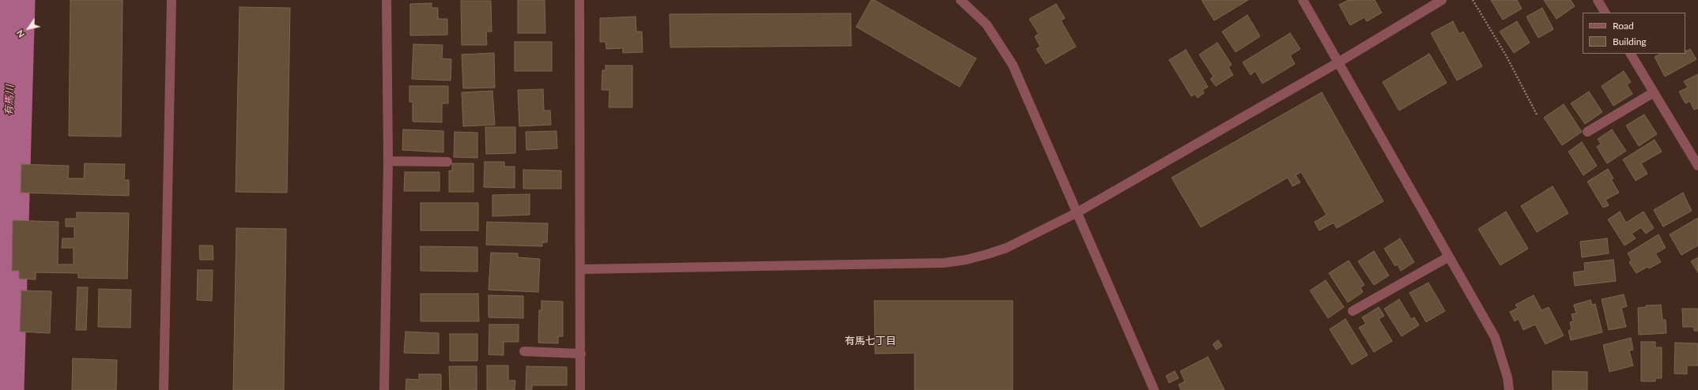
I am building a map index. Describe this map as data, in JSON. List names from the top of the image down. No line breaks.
{"districts":["有馬七丁目"],"water":["有馬川"],"legend":["Road","Building"],"north":"bottom left"}
